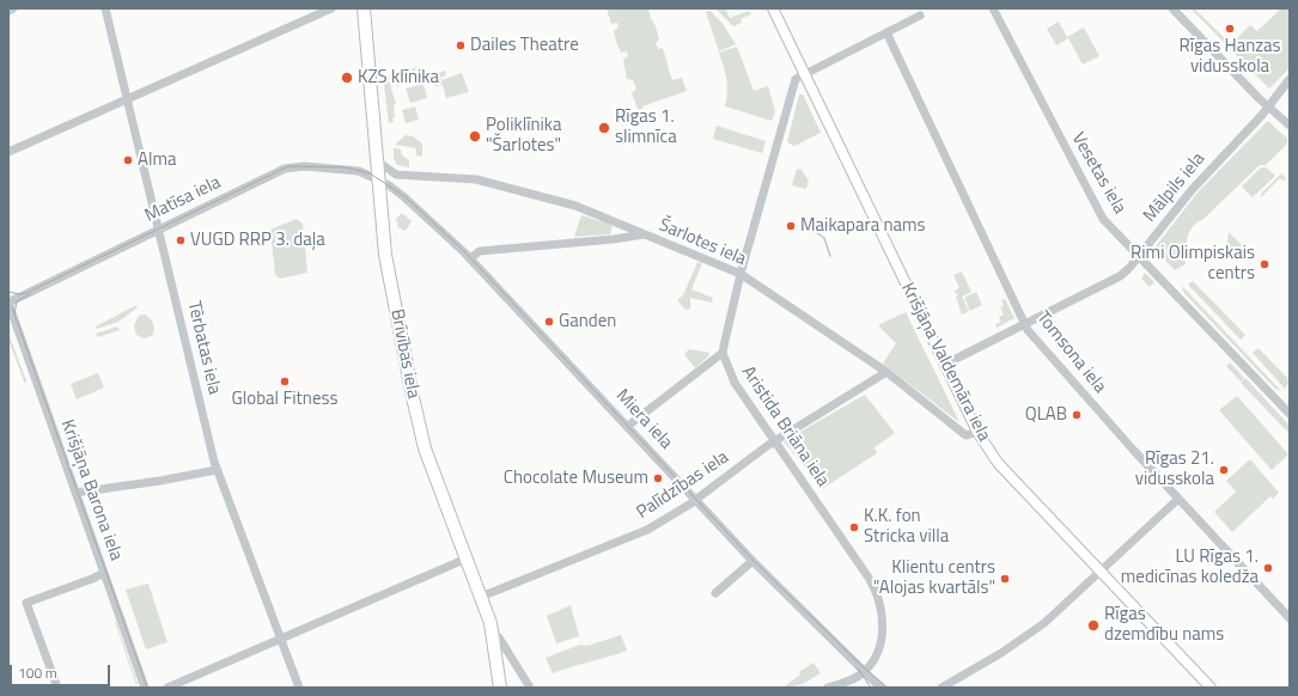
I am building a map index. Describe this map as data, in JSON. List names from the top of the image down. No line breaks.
{"streets":{"highway":["Brīvības iela"],"main road":["Krišjāņa Valdemāra iela"],"street":["Vesetas iela","Mālpils iela","Matīsa iela","Šarlotes iela","Tērbatas iela","Tomsona iela","Miera iela","Aristida Briāna iela","Palīdzības iela","Krišjāņa Barona iela"]},"crossings":[["Vesetas iela","Mālpils iela"],["Mālpils iela","Tomsona iela"],["Mālpils iela","Krišjāņa Valdemāra iela"],["Matīsa iela","Tērbatas iela"],["Matīsa iela","Brīvības iela"],["Matīsa iela","Miera iela"],["Matīsa iela","Krišjāņa Barona iela"],["Šarlotes iela","Brīvības iela"],["Šarlotes iela","Krišjāņa Valdemāra iela"],["Šarlotes iela","Aristida Briāna iela"],["Šarlotes iela","Palīdzības iela"],["Brīvības iela","Miera iela"],["Brīvības iela","Palīdzības iela"],["Krišjāņa Valdemāra iela","Aristida Briāna iela"],["Miera iela","Aristida Briāna iela"],["Miera iela","Palīdzības iela"],["Aristida Briāna iela","Palīdzības iela"]],"places":["Rīgas Hanzas vidusskola","Dailes Theatre","KZS klīnika","Rīgas 1. slimnīca","Poliklīnika \"Šarlotes\"","Alma","Maikapara nams","VUGD RRP 3. daļa","Rimi Olimpiskais centrs","Ganden","Global Fitness","QLAB","Rīgas 21. vidusskola","Chocolate Museum","K.K. fon Stricka villa","LU Rīgas 1. medicīnas koledža","Klientu centrs \"Alojas kvartāls\"","Rīgas dzemdību nams"],"scale_bar":"100 m"}
